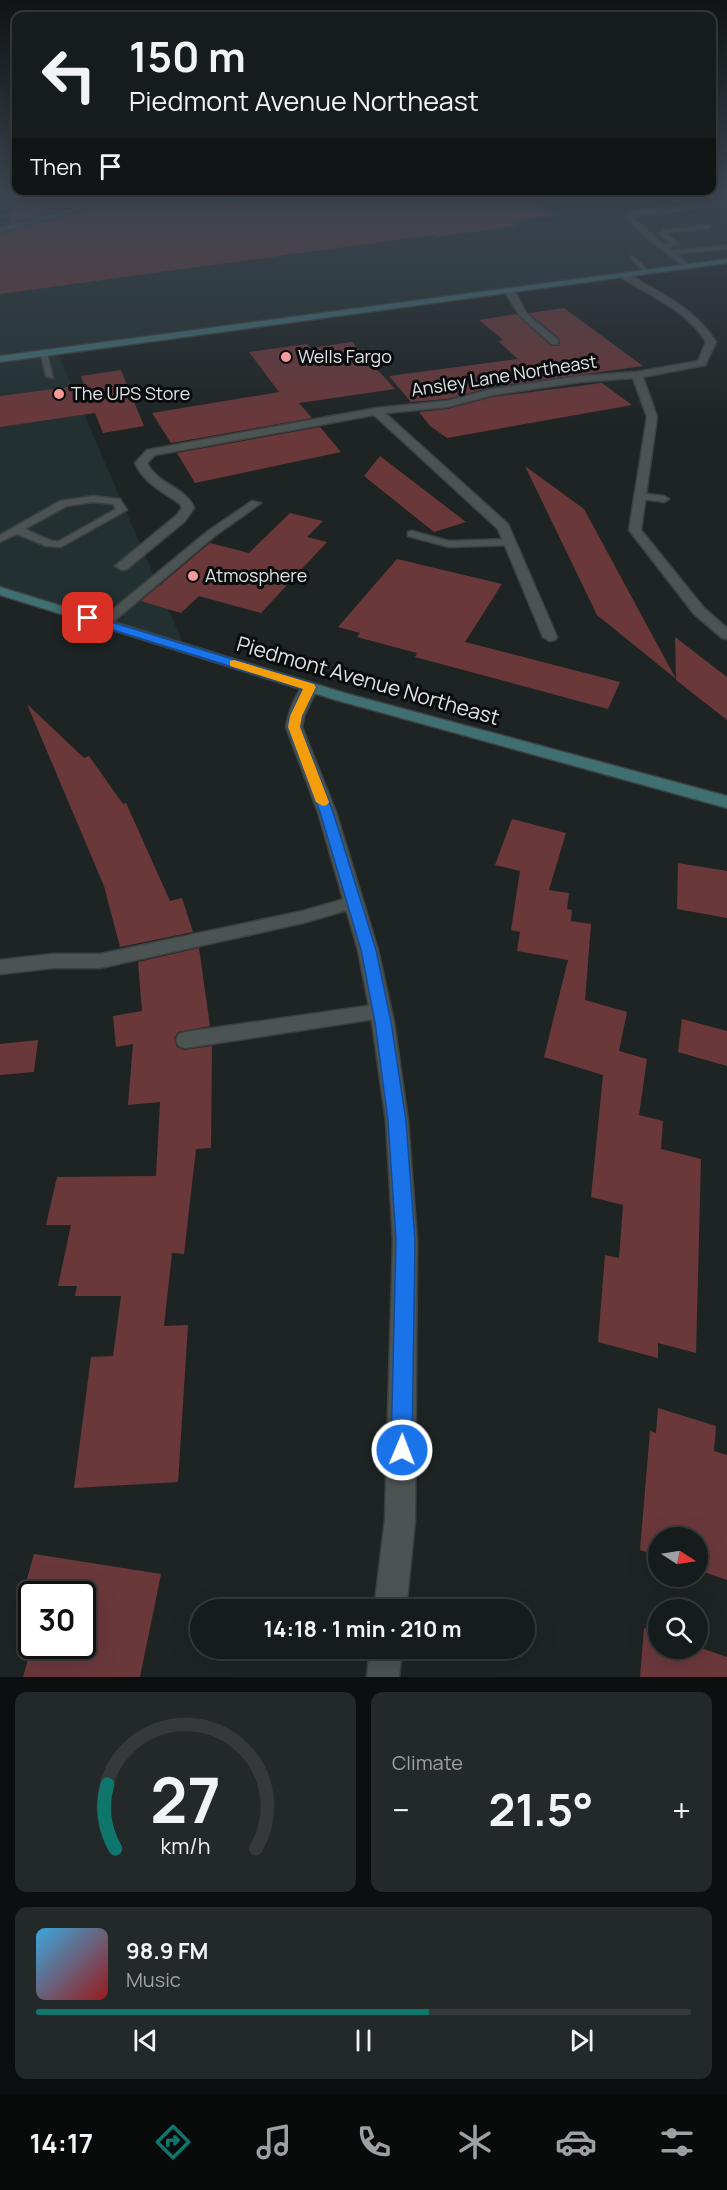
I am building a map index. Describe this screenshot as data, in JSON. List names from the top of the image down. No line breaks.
{"streets":{"main road":["Piedmont Avenue Northeast"],"street":["Ansley Lane Northeast"]},"places":["Wells Fargo","The UPS Store","Atmosphere"],"north":"right","page":{"turn":["150 m","Piedmont Avenue Northeast"],"then":"Then","limit":"30","trip":"14:18 · 1 min · 210 m","tile":"Climate","heat":["−","21.5°","+"],"song":["98.9 FM","Music"],"tabs":"14:17","gauge":["27","km/h"]}}
